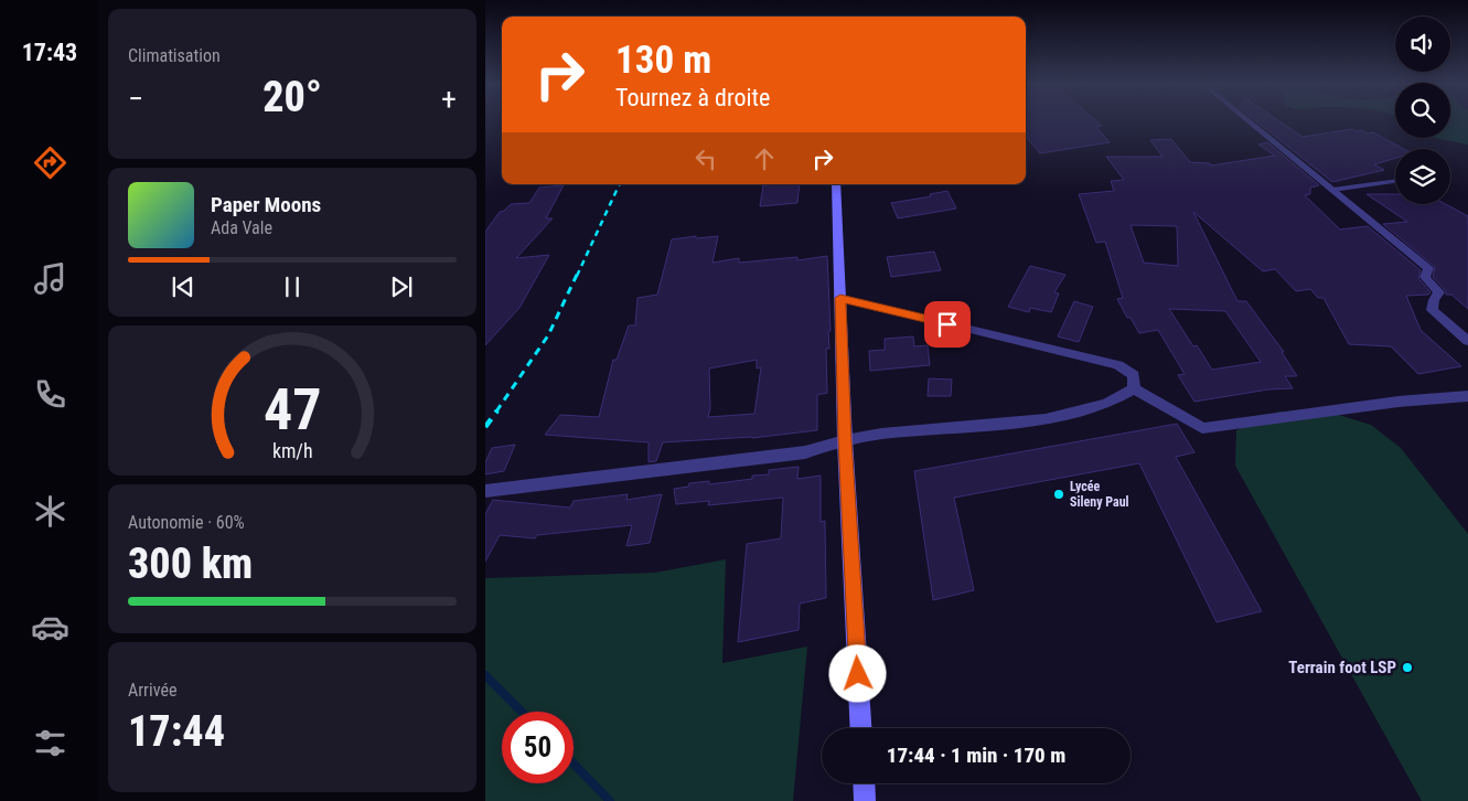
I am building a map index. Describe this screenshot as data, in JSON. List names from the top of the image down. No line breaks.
{"places":["Lycée Sileny Paul","Terrain foot LSP"],"page":{"tabs":"17:43","tile":["Climatisation",["Autonomie · 60%","300 km"],["Arrivée","17:44"]],"turn":["130 m","Tournez à droite"],"heat":["−","20°","+"],"song":["Paper Moons","Ada Vale"],"limit":"50","trip":"17:44 · 1 min · 170 m","gauge":["47","km/h"]}}
